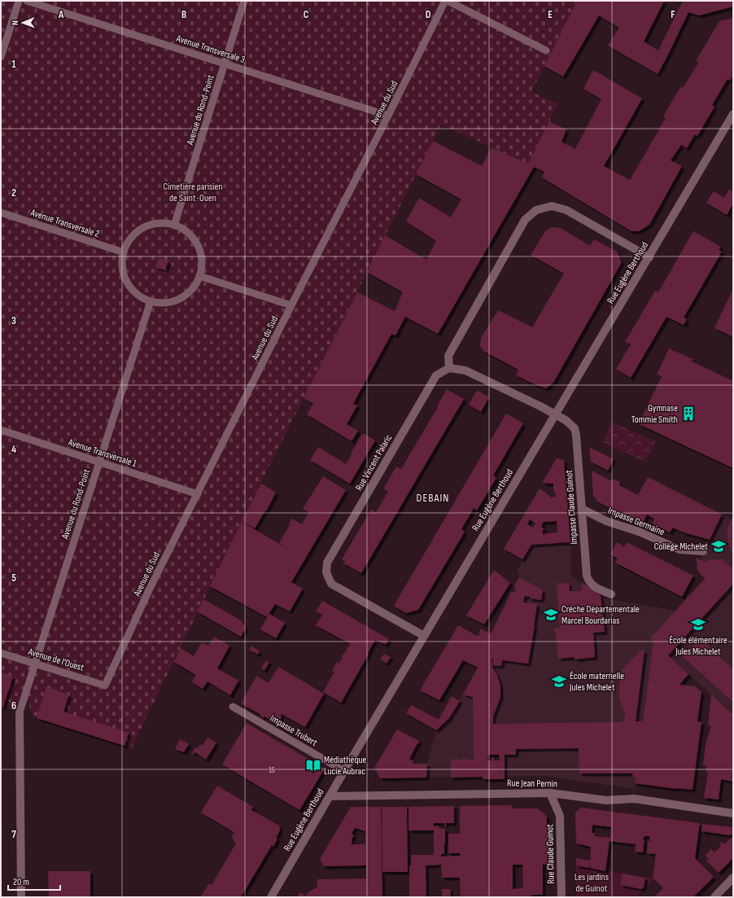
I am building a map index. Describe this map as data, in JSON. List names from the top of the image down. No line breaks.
{"streets":{"street":["Rue Eugène Berthoud","Rue Vincent Palaric","Impasse Claude Guinot","Impasse Germaine","Rue Jean Pernin","Rue Claude Guinot"],"lane":["Avenue Transversale 3","Avenue du Sud","Avenue du Rond-Point","Avenue Transversale 2","Avenue Transversale 1","Avenue de l'Ouest","Impasse Trubert"]},"crossings":[["Avenue Transversale 3","Avenue du Sud"],["Avenue Transversale 3","Avenue du Rond-Point"],["Avenue du Sud","Avenue Transversale 1"],["Avenue du Sud","Avenue de l'Ouest"],["Avenue du Rond-Point","Avenue Transversale 2"],["Avenue du Rond-Point","Avenue Transversale 1"],["Avenue du Rond-Point","Avenue de l'Ouest"],["Rue Eugène Berthoud","Rue Vincent Palaric"],["Rue Eugène Berthoud","Impasse Claude Guinot"],["Rue Eugène Berthoud","Impasse Trubert"],["Rue Eugène Berthoud","Rue Jean Pernin"],["Impasse Claude Guinot","Impasse Germaine"],["Rue Jean Pernin","Rue Claude Guinot"]],"districts":["DEBAIN"],"parks":["Cimetière parisien de Saint-Ouen","Les jardins de Guinot"],"places":{"building":["Gymnase Tommie Smith"],"school or university":["Collège Michelet","Crèche Départementale Marcel Bourdarias","École élémentaire Jules Michelet","École maternelle Jules Michelet"],"library":["Médiathèque Lucie Aubrac"]},"house_numbers":["15"],"scale_bar":"20 m","north":"left","grid":{"columns":["A","B","C","D","E","F"],"rows":["1","2","3","4","5","6","7"]}}
